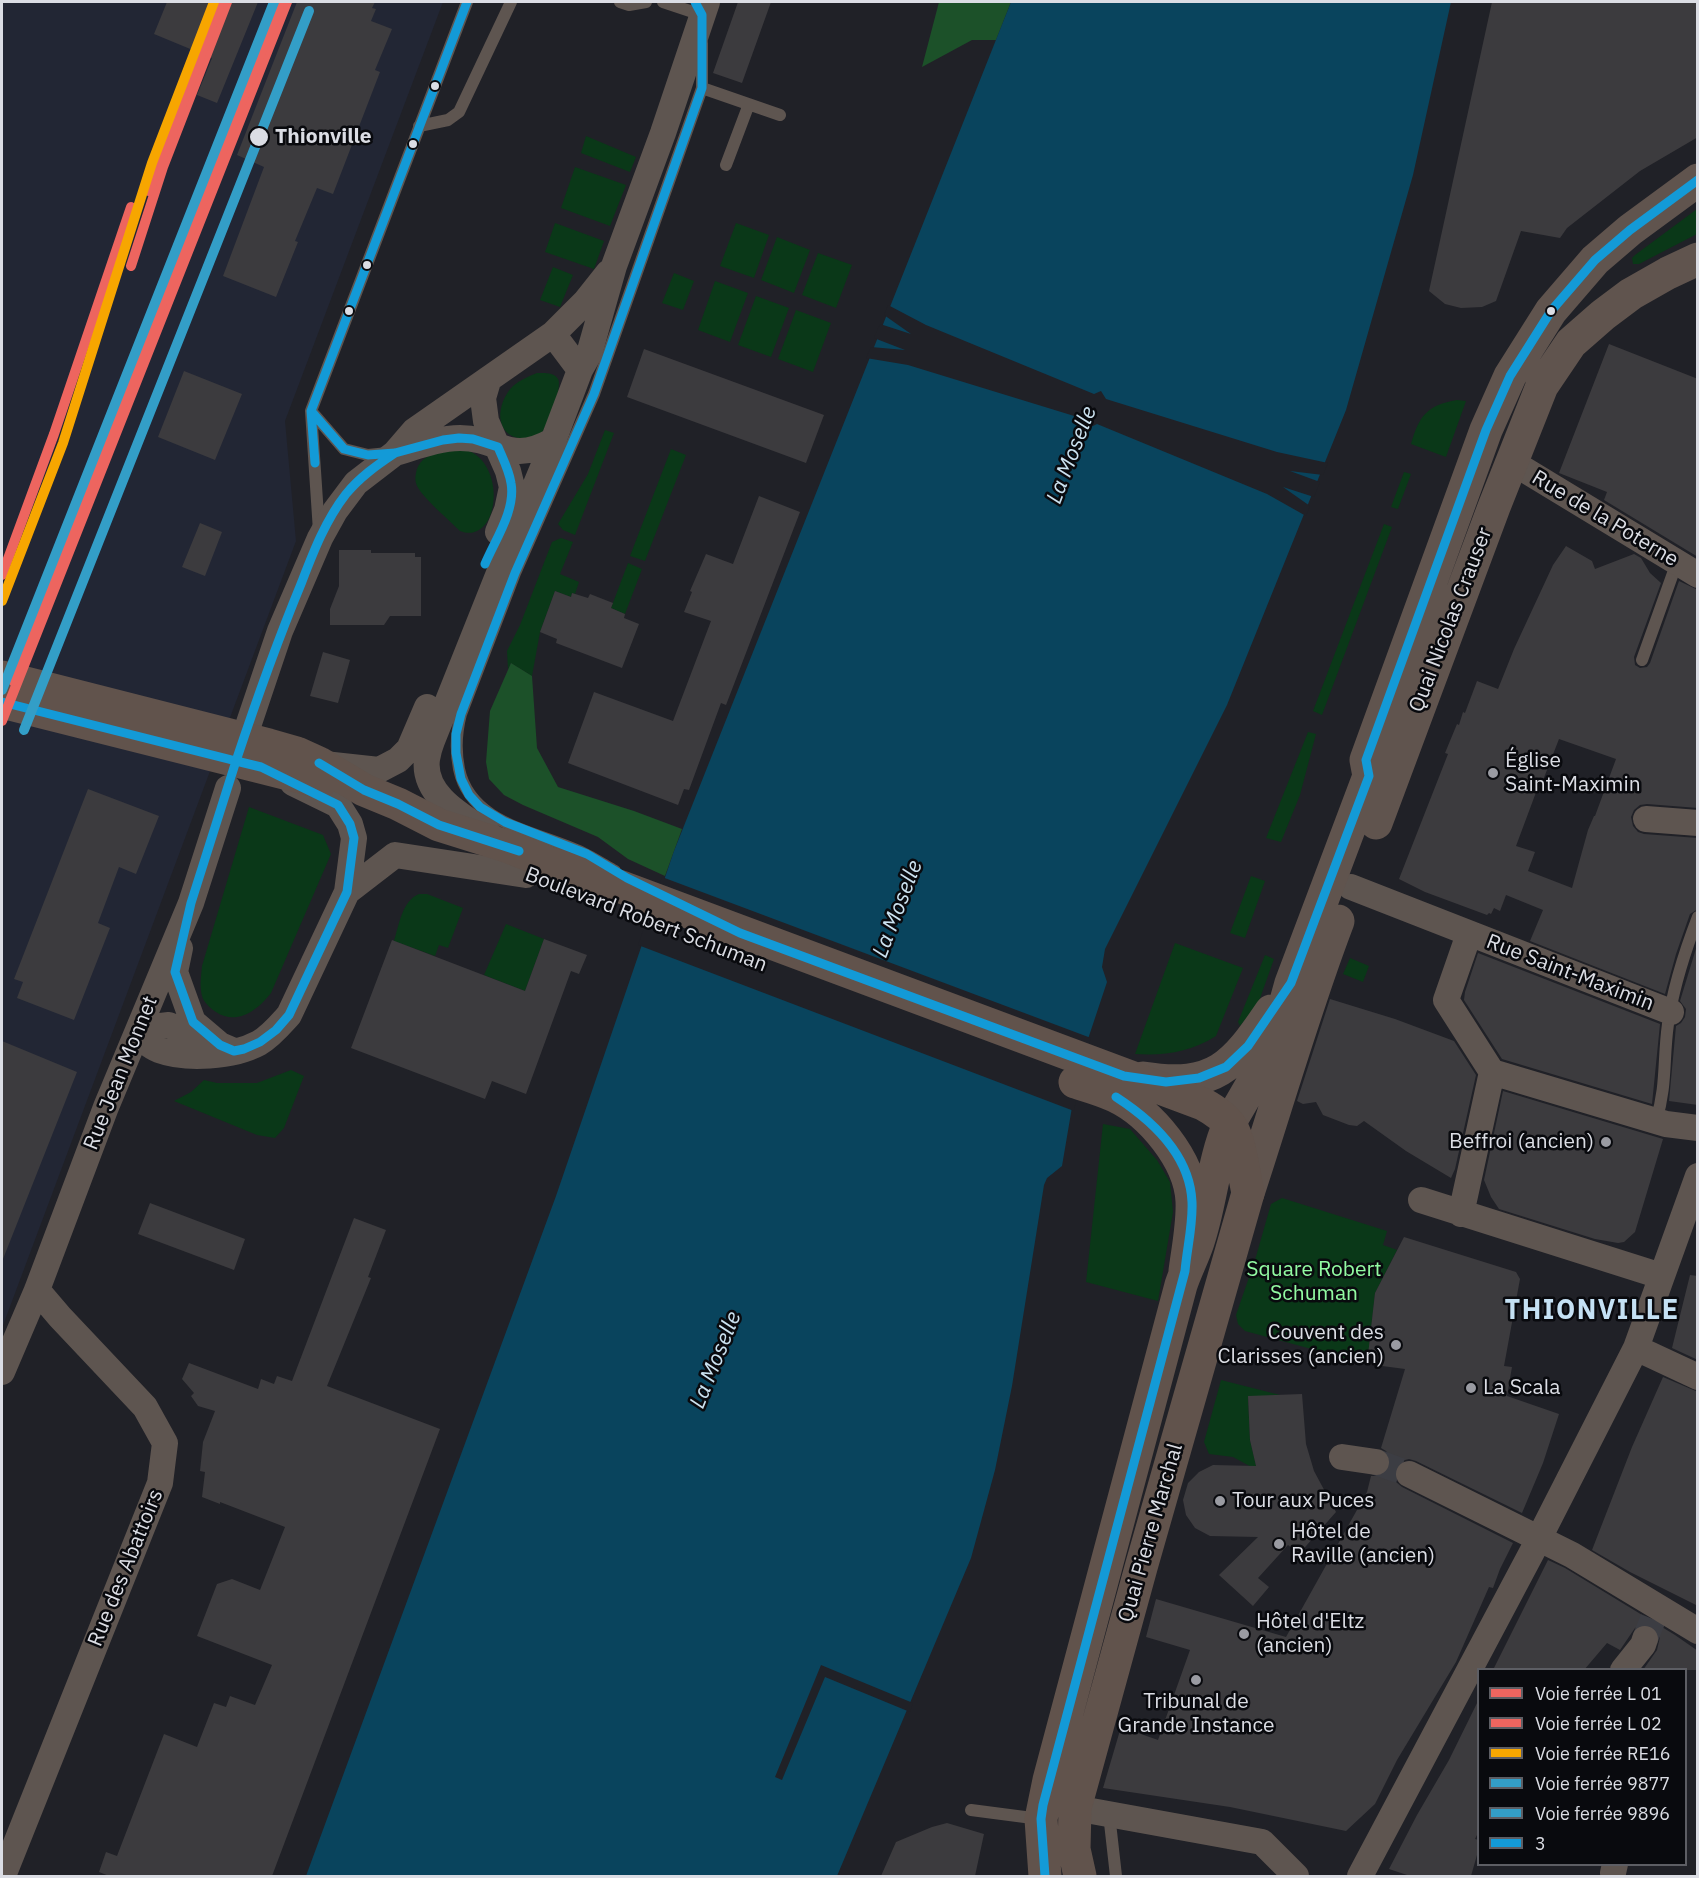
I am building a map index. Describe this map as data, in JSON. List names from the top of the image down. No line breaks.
{"streets":{"main road":["Quai Nicolas Crauser","Boulevard Robert Schuman","Quai Pierre Marchal"],"street":["Rue de la Poterne","Rue Saint-Maximin","Rue Jean Monnet","Rue des Abattoirs"]},"crossings":[["Rue de la Poterne","Quai Nicolas Crauser"],["Quai Nicolas Crauser","Rue Saint-Maximin"],["Quai Nicolas Crauser","Quai Pierre Marchal"],["Boulevard Robert Schuman","Quai Pierre Marchal"],["Rue Jean Monnet","Rue des Abattoirs"]],"districts":["THIONVILLE"],"water":["La Moselle"],"parks":["Square Robert Schuman"],"places":["Thionville","Église Saint-Maximin","Beffroi (ancien)","Couvent des Clarisses (ancien)","La Scala","Tour aux Puces","Hôtel de Raville (ancien)","Hôtel d'Eltz (ancien)","Tribunal de Grande Instance"],"lines":["rail line RE16","rail line 9877","transit line 3","rail line 9896"],"legend":["Voie ferrée L 01","Voie ferrée L 02","Voie ferrée RE16","Voie ferrée 9877","Voie ferrée 9896","3"]}
